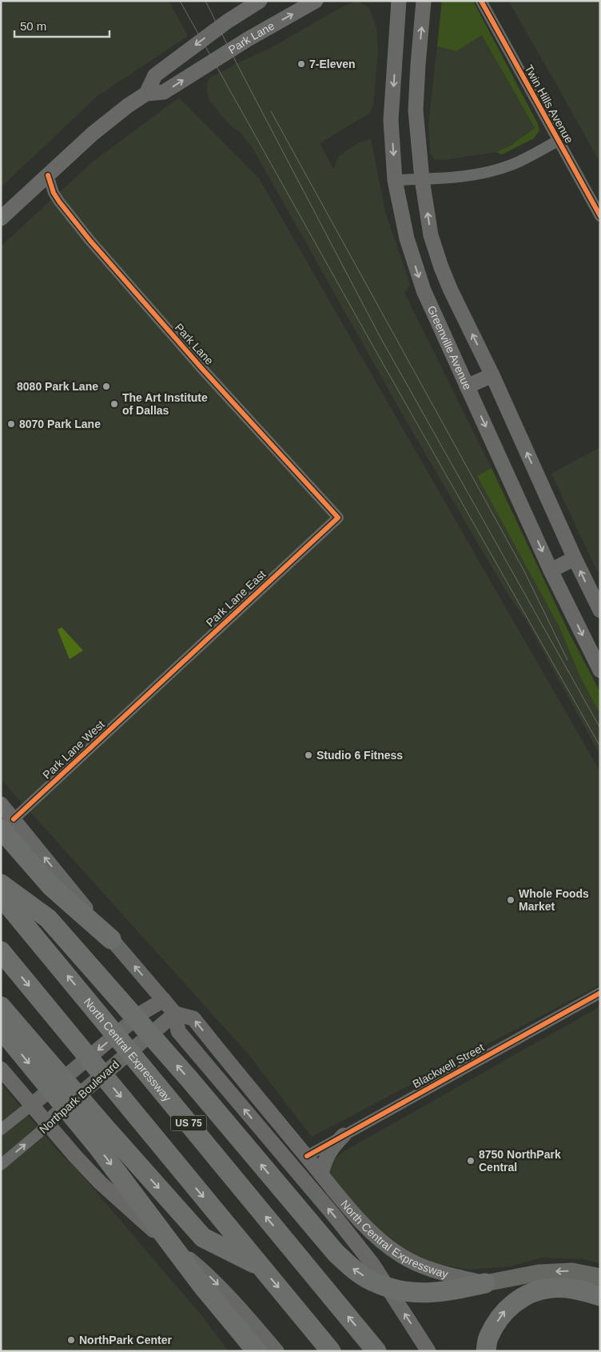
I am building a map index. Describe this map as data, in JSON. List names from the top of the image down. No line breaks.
{"streets":{"highway":["North Central Expressway","US 75"],"main road":["Park Lane","Greenville Avenue","Northpark Boulevard"],"street":["Twin Hills Avenue","Park Lane East","Park Lane West","Blackwell Street"]},"crossings":[["Park Lane","Park Lane East"],["Park Lane East","Park Lane West"],["North Central Expressway","Blackwell Street"],["North Central Expressway","Northpark Boulevard"]],"places":["7-Eleven","8080 Park Lane","The Art Institute of Dallas","8070 Park Lane","Studio 6 Fitness","Whole Foods Market","8750 NorthPark Central","NorthPark Center"],"scale_bar":"50 m"}
